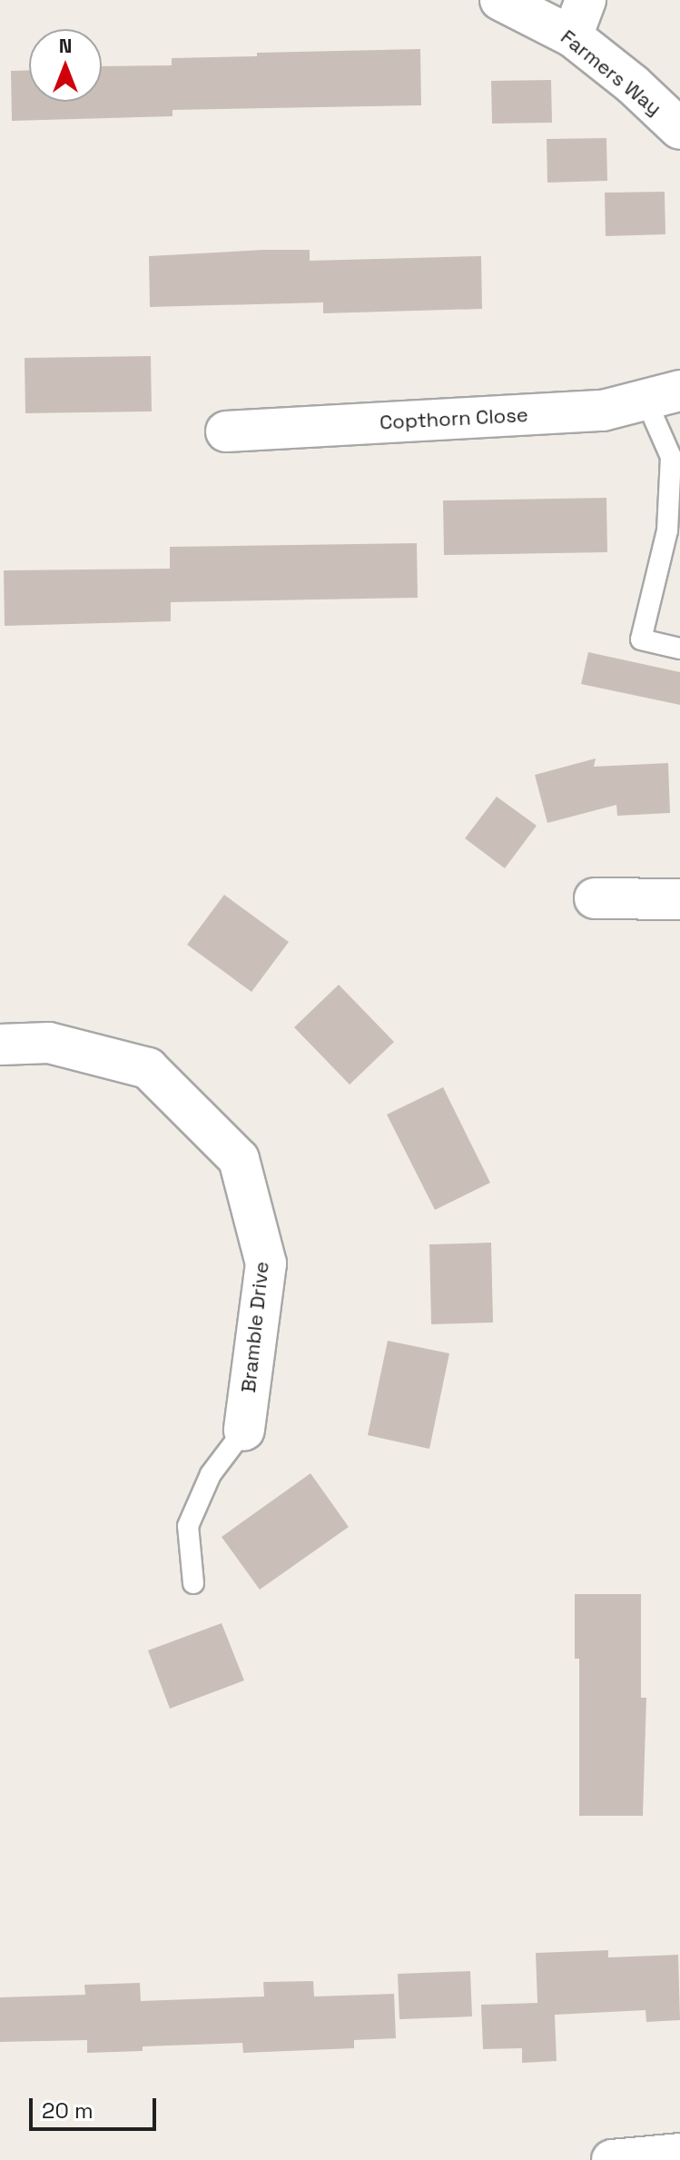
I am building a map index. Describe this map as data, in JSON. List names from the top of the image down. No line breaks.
{"streets":{"street":["Farmers Way","Copthorn Close","Bramble Drive"]},"scale_bar":"20 m","north":"top"}
